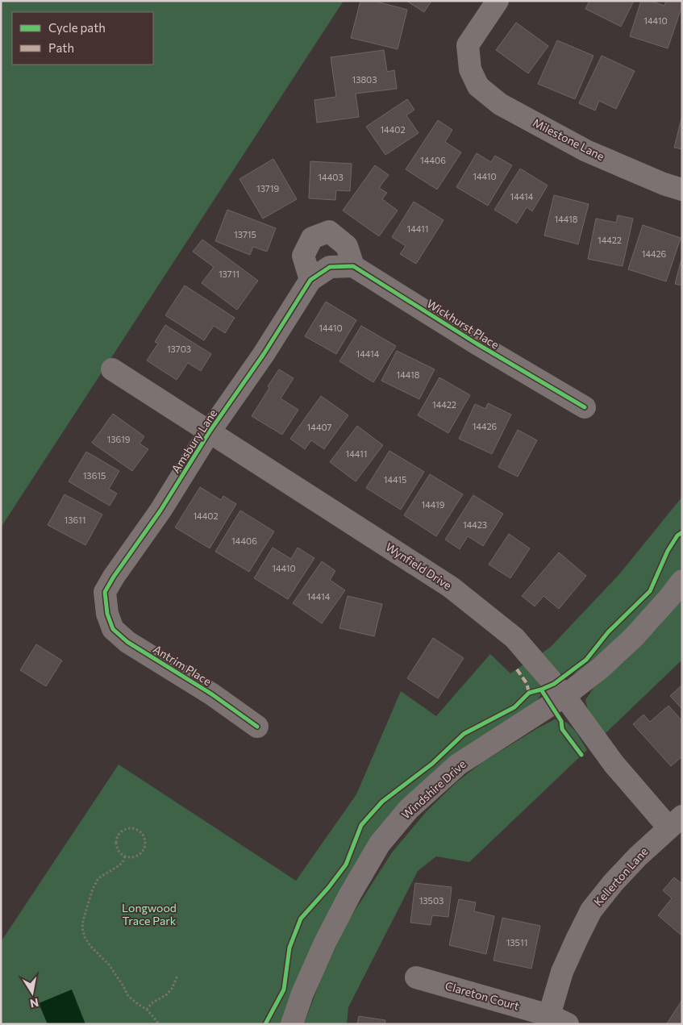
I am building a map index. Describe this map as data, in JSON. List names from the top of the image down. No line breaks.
{"streets":{"street":["Milestone Lane","Wickhurst Place","Amsbury Lane","Wynfield Drive","Antrim Place","Windshire Drive","Kellerton Lane","Clareton Court"]},"crossings":[["Wickhurst Place","Amsbury Lane"],["Amsbury Lane","Wynfield Drive"],["Amsbury Lane","Antrim Place"],["Wynfield Drive","Windshire Drive"],["Wynfield Drive","Kellerton Lane"],["Kellerton Lane","Clareton Court"]],"parks":["Longwood Trace Park"],"house_numbers":["14410","13803","14402","14406","14410","14403","13719","14414","14418","14411","13715","14422","14426","13711","14410","13703","14414","14418","14422","14426","14407","13619","14411","13615","14415","14419","14402","13611","14423","14406","14410","14414","13503","13511"],"legend":["Cycle path","Path"],"north":"bottom"}
